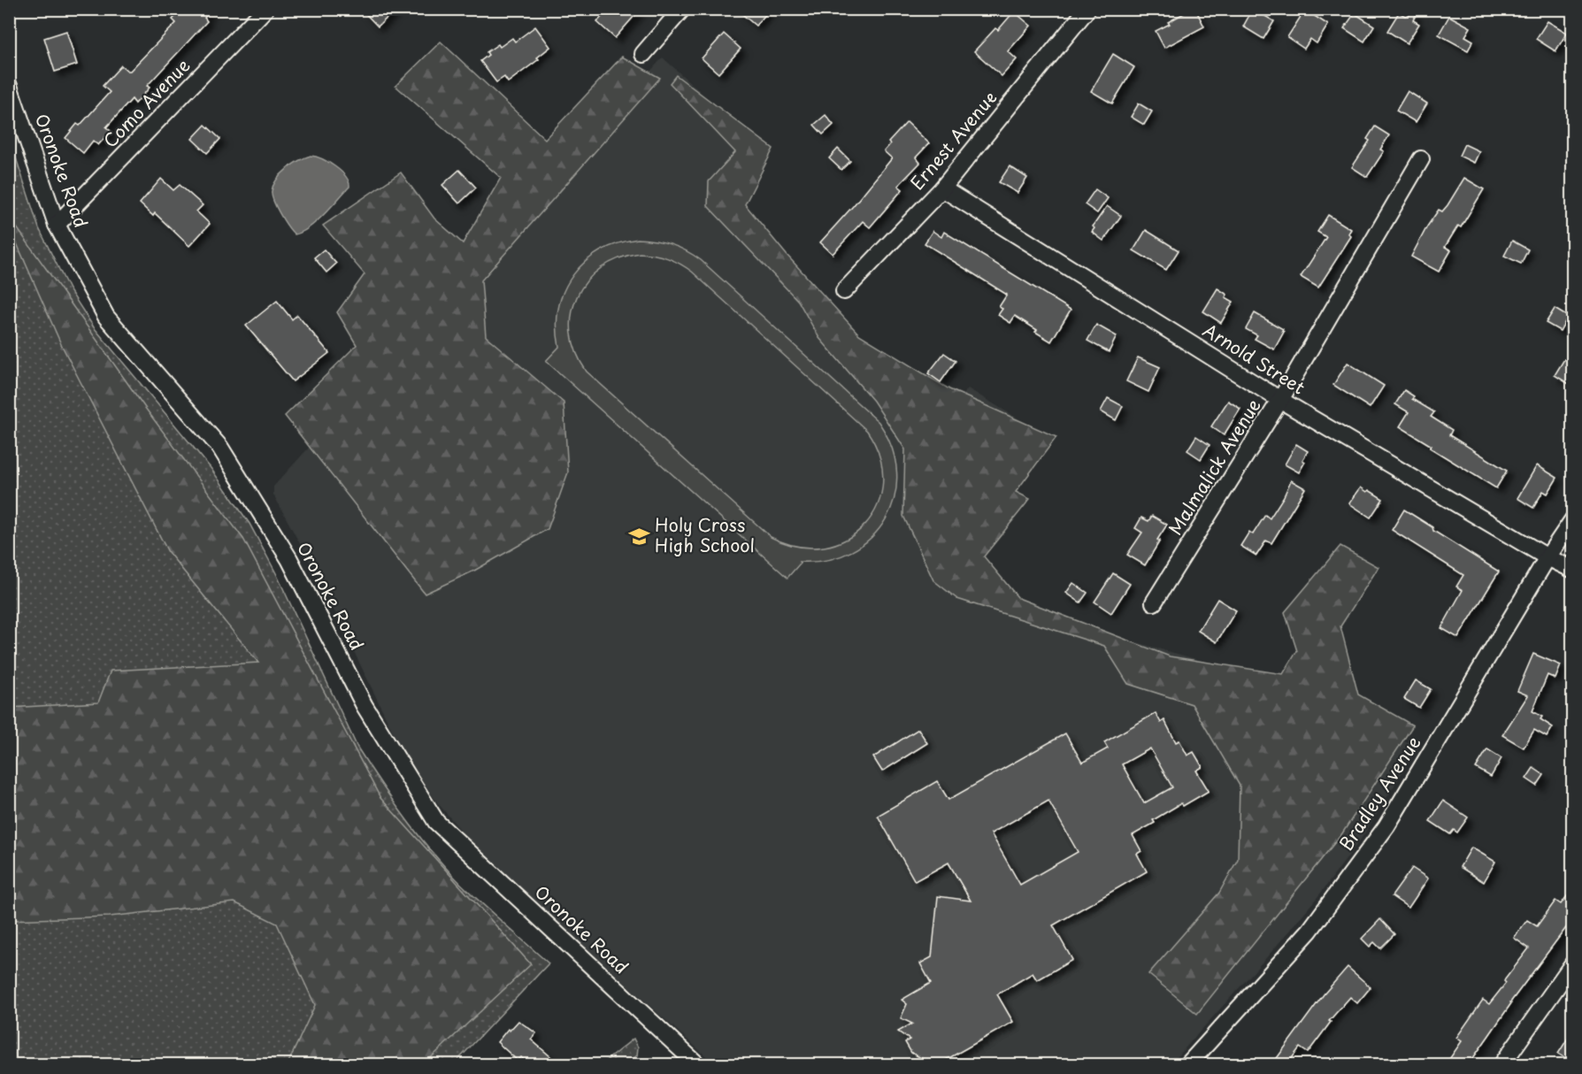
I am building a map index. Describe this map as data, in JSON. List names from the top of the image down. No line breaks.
{"streets":{"street":["Como Avenue","Ernest Avenue","Oronoke Road","Arnold Street","Malmalick Avenue","Bradley Avenue"]},"crossings":[["Como Avenue","Oronoke Road"],["Ernest Avenue","Arnold Street"],["Arnold Street","Malmalick Avenue"],["Arnold Street","Bradley Avenue"]],"places":{"school or university":["Holy Cross High School"]}}
